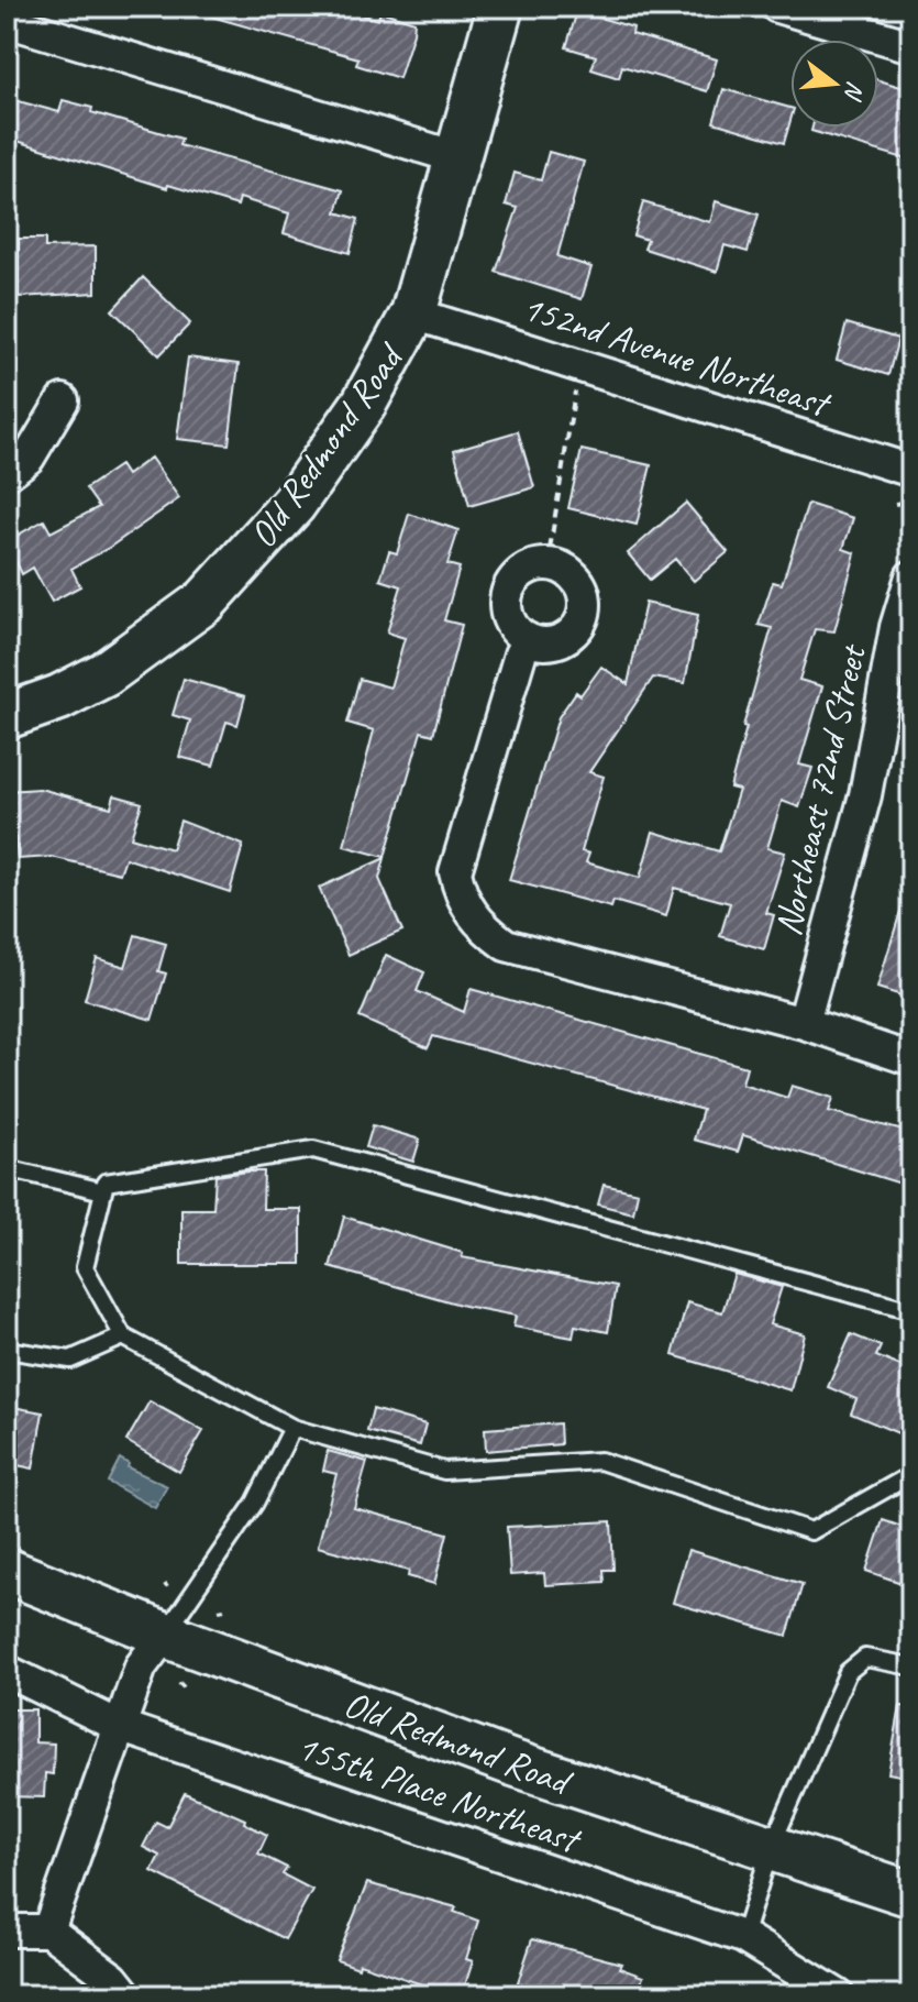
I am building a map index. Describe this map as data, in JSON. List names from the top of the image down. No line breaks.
{"streets":{"main road":["Old Redmond Road"],"street":["152nd Avenue Northeast","Northeast 72nd Street","155th Place Northeast"]},"crossings":[["152nd Avenue Northeast","Old Redmond Road"]],"north":"right"}
